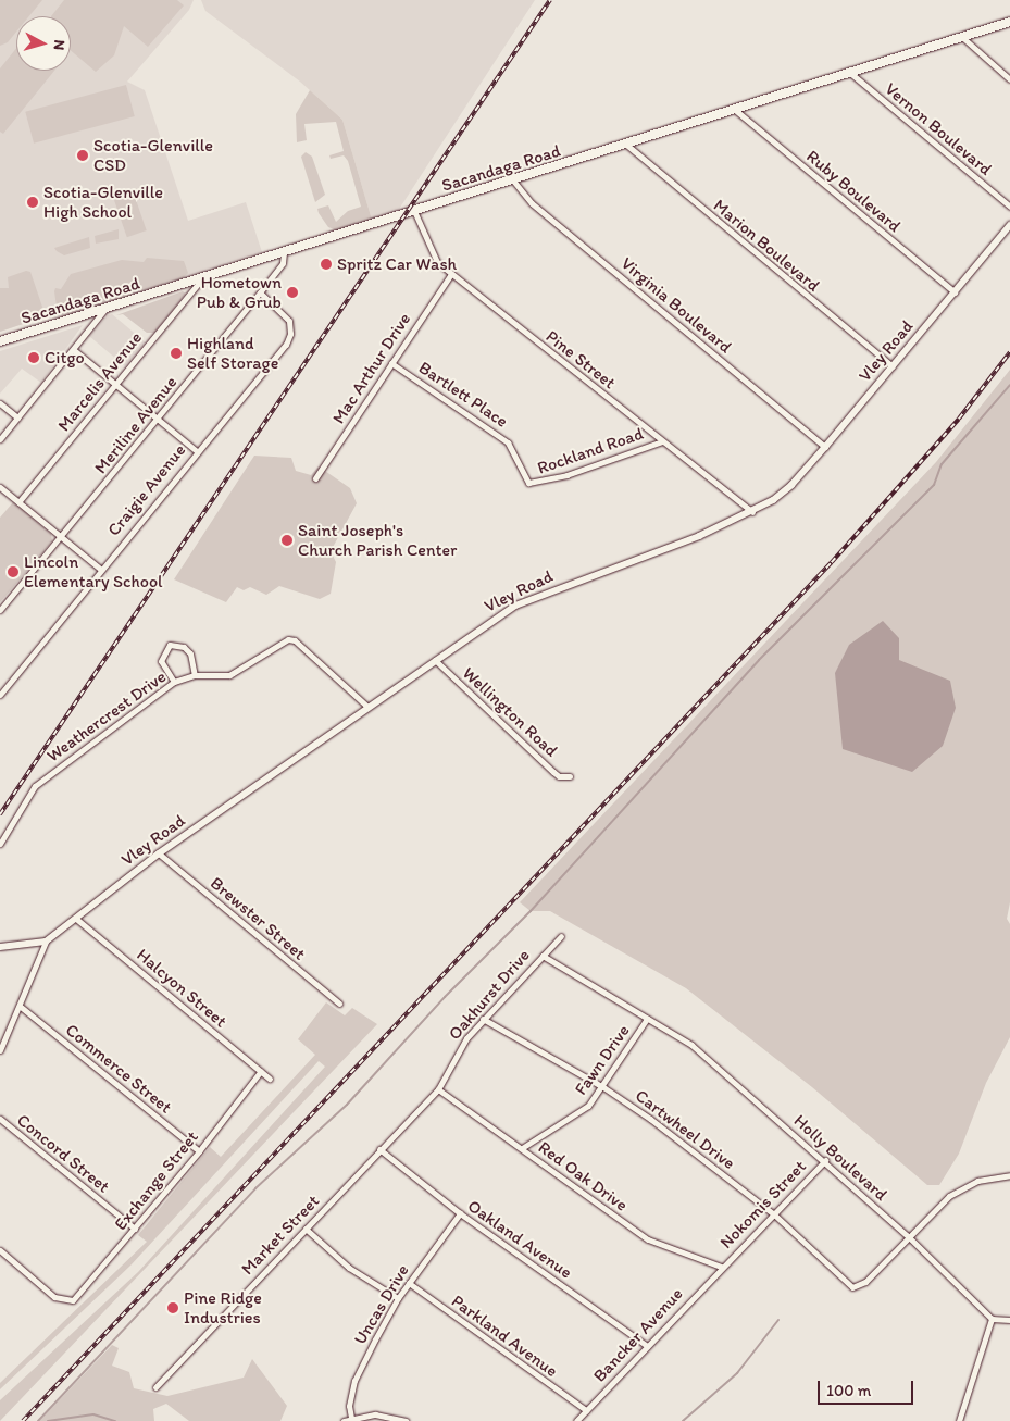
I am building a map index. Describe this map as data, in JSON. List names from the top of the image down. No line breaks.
{"streets":{"main road":["Sacandaga Road"],"street":["Vernon Boulevard","Ruby Boulevard","Marion Boulevard","Virginia Boulevard","Vley Road","Pine Street","Mac Arthur Drive","Marcelis Avenue","Bartlett Place","Meriline Avenue","Rockland Road","Craigie Avenue","Wellington Road","Weathercrest Drive","Brewster Street","Halcyon Street","Oakhurst Drive","Fawn Drive","Commerce Street","Cartwheel Drive","Concord Street","Holly Boulevard","Red Oak Drive","Exchange Street","Nokomis Street","Market Street","Oakland Avenue","Uncas Drive","Bancker Avenue","Parkland Avenue"]},"crossings":[["Vernon Boulevard","Sacandaga Road"],["Sacandaga Road","Ruby Boulevard"],["Sacandaga Road","Marion Boulevard"],["Sacandaga Road","Virginia Boulevard"],["Sacandaga Road","Pine Street"],["Sacandaga Road","Marcelis Avenue"],["Sacandaga Road","Meriline Avenue"],["Ruby Boulevard","Vley Road"],["Marion Boulevard","Vley Road"],["Virginia Boulevard","Vley Road"],["Vley Road","Pine Street"],["Vley Road","Wellington Road"],["Vley Road","Weathercrest Drive"],["Vley Road","Brewster Street"],["Vley Road","Halcyon Street"],["Pine Street","Mac Arthur Drive"],["Pine Street","Rockland Road"],["Mac Arthur Drive","Bartlett Place"],["Bartlett Place","Rockland Road"],["Meriline Avenue","Craigie Avenue"],["Halcyon Street","Exchange Street"],["Oakhurst Drive","Cartwheel Drive"],["Oakhurst Drive","Holly Boulevard"],["Oakhurst Drive","Red Oak Drive"],["Oakhurst Drive","Market Street"],["Oakhurst Drive","Oakland Avenue"],["Fawn Drive","Cartwheel Drive"],["Fawn Drive","Holly Boulevard"],["Fawn Drive","Red Oak Drive"],["Commerce Street","Exchange Street"],["Cartwheel Drive","Holly Boulevard"],["Cartwheel Drive","Nokomis Street"],["Concord Street","Exchange Street"],["Holly Boulevard","Nokomis Street"],["Red Oak Drive","Nokomis Street"],["Red Oak Drive","Bancker Avenue"],["Nokomis Street","Bancker Avenue"],["Market Street","Oakland Avenue"],["Oakland Avenue","Uncas Drive"],["Oakland Avenue","Bancker Avenue"],["Uncas Drive","Parkland Avenue"],["Bancker Avenue","Parkland Avenue"]],"places":["Scotia-Glenville CSD","Scotia-Glenville High School","Spritz Car Wash","Hometown Pub & Grub","Highland Self Storage","Citgo","Saint Joseph's Church Parish Center","Lincoln Elementary School","Pine Ridge Industries"],"scale_bar":"100 m","north":"right"}
